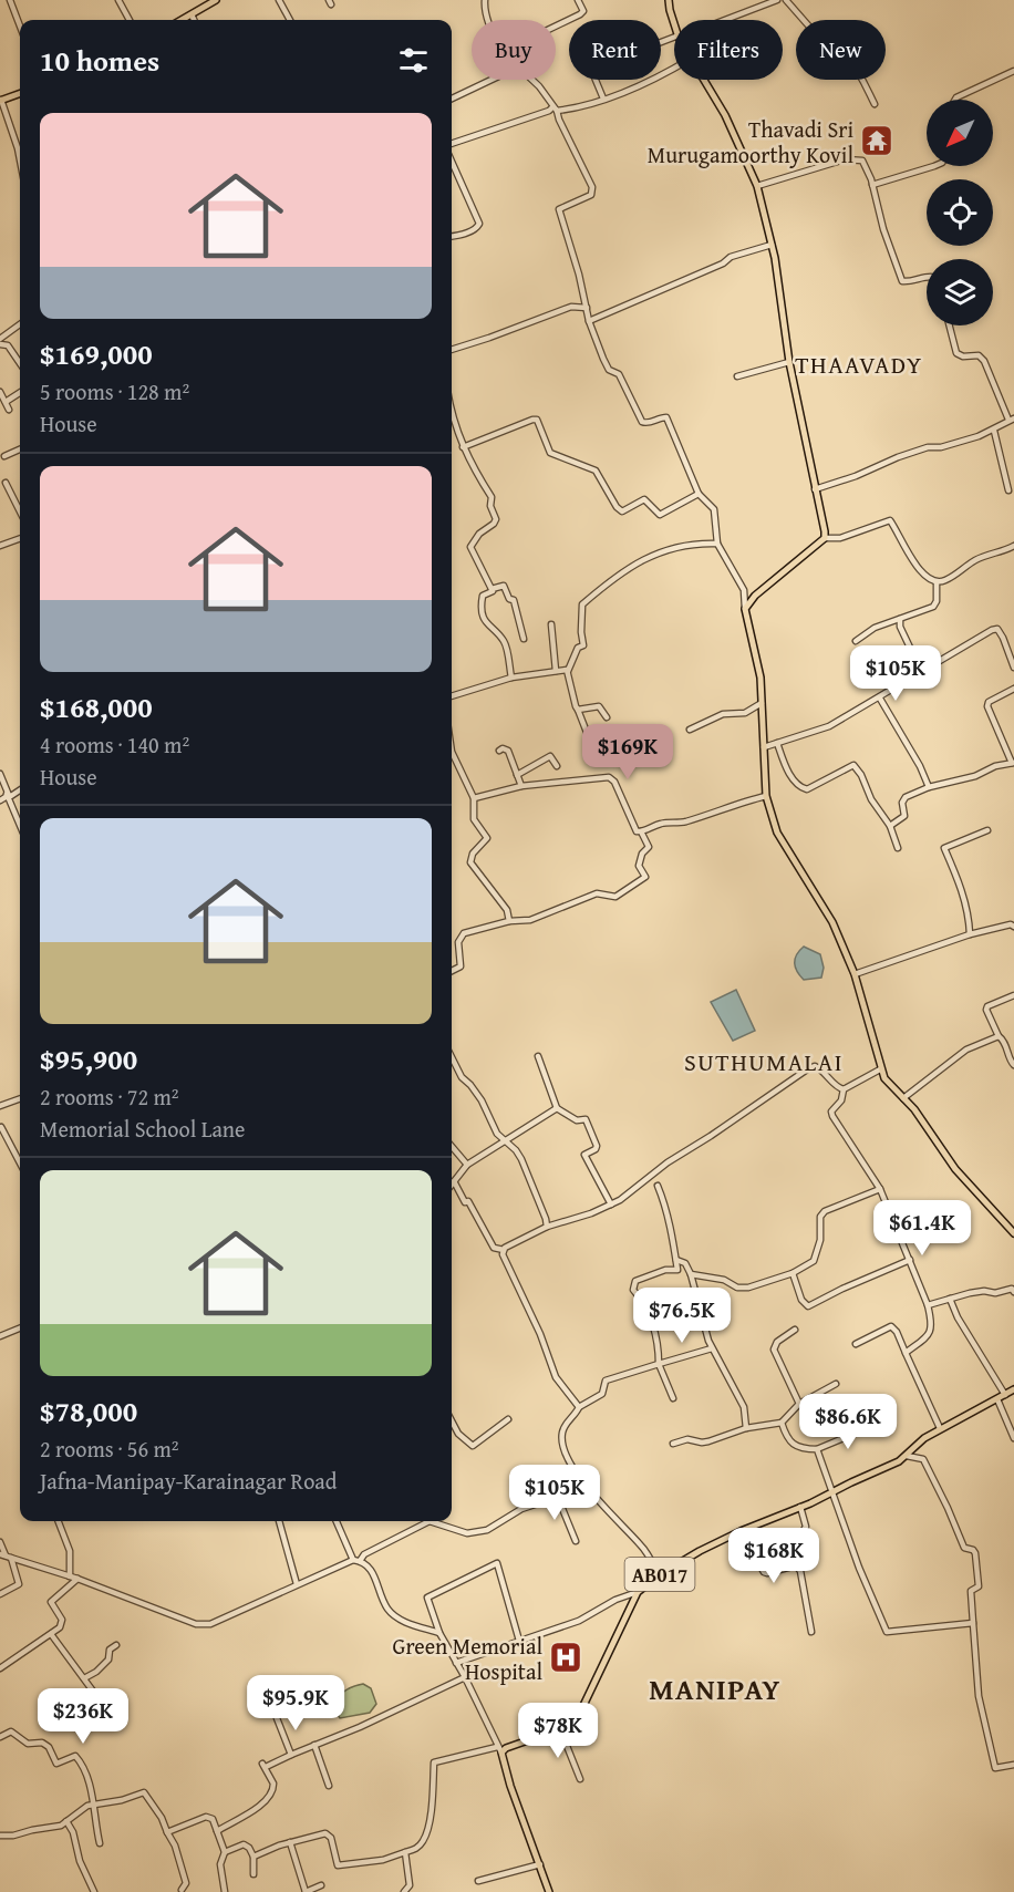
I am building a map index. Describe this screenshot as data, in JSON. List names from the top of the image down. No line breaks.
{"streets":{"main road":["AB017"]},"districts":["THAAVADY","SUTHUMALAI","MANIPAY"],"places":{"temple":["Thavadi Sri Murugamoorthy Kovil"],"hospital":["Green Memorial Hospital"]},"north":"bottom left","page":{"chip":["Buy","Rent","Filters","New"],"heading":"10 homes","list":[{"name":"$169,000","note":"5 rooms · 128 m² · House"},{"name":"$168,000","note":"4 rooms · 140 m² · House"},{"name":"$95,900","note":"2 rooms · 72 m² · Memorial School Lane"},{"name":"$78,000","note":"2 rooms · 56 m² · Jafna-Manipay-Karainagar Road"}],"price":["$105K","$169K","$61.4K","$76.5K","$86.6K","$105K","$168K","$95.9K","$236K","$78K"]}}
